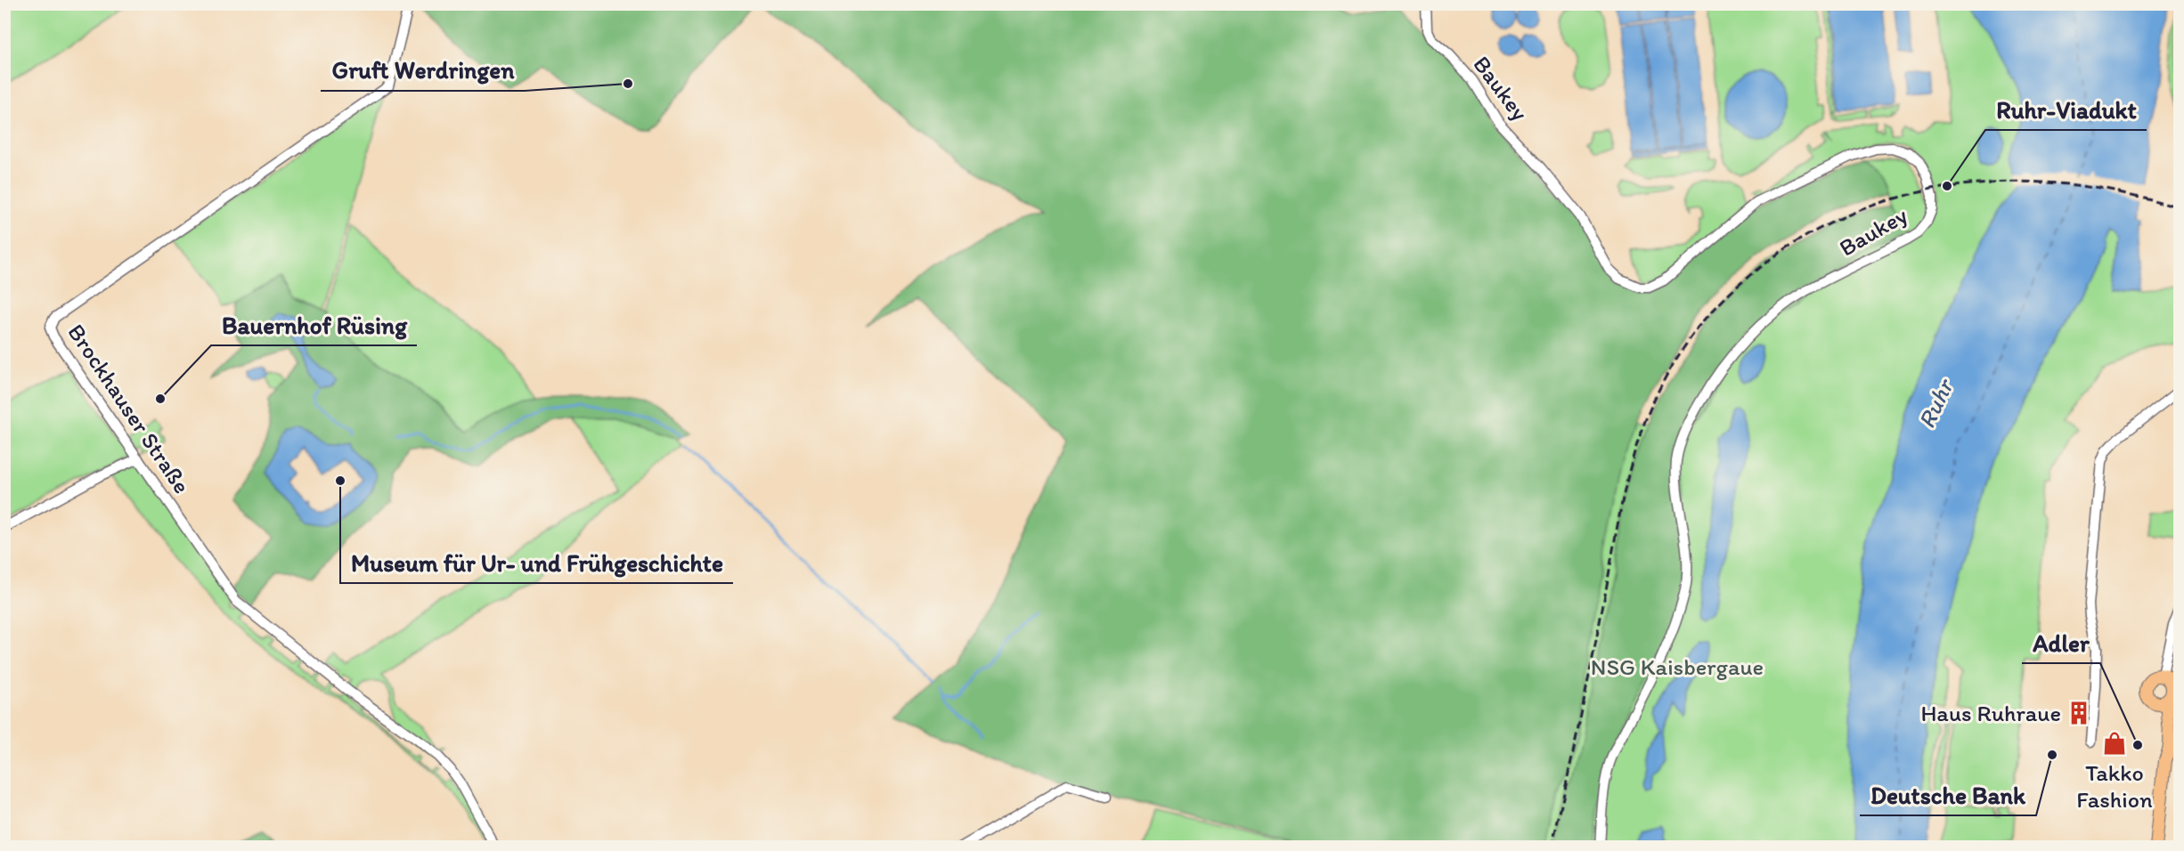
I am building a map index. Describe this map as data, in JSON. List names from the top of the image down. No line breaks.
{"streets":{"street":["Baukey","Brockhauser Straße"]},"water":["Ruhr"],"parks":["NSG Kaisbergaue"],"places":{"other":["Gruft Werdringen","Ruhr-Viadukt","Bauernhof Rüsing","Museum für Ur- und Frühgeschichte","Adler","Deutsche Bank"],"building":["Haus Ruhraue"],"shop":["Takko Fashion"]}}
